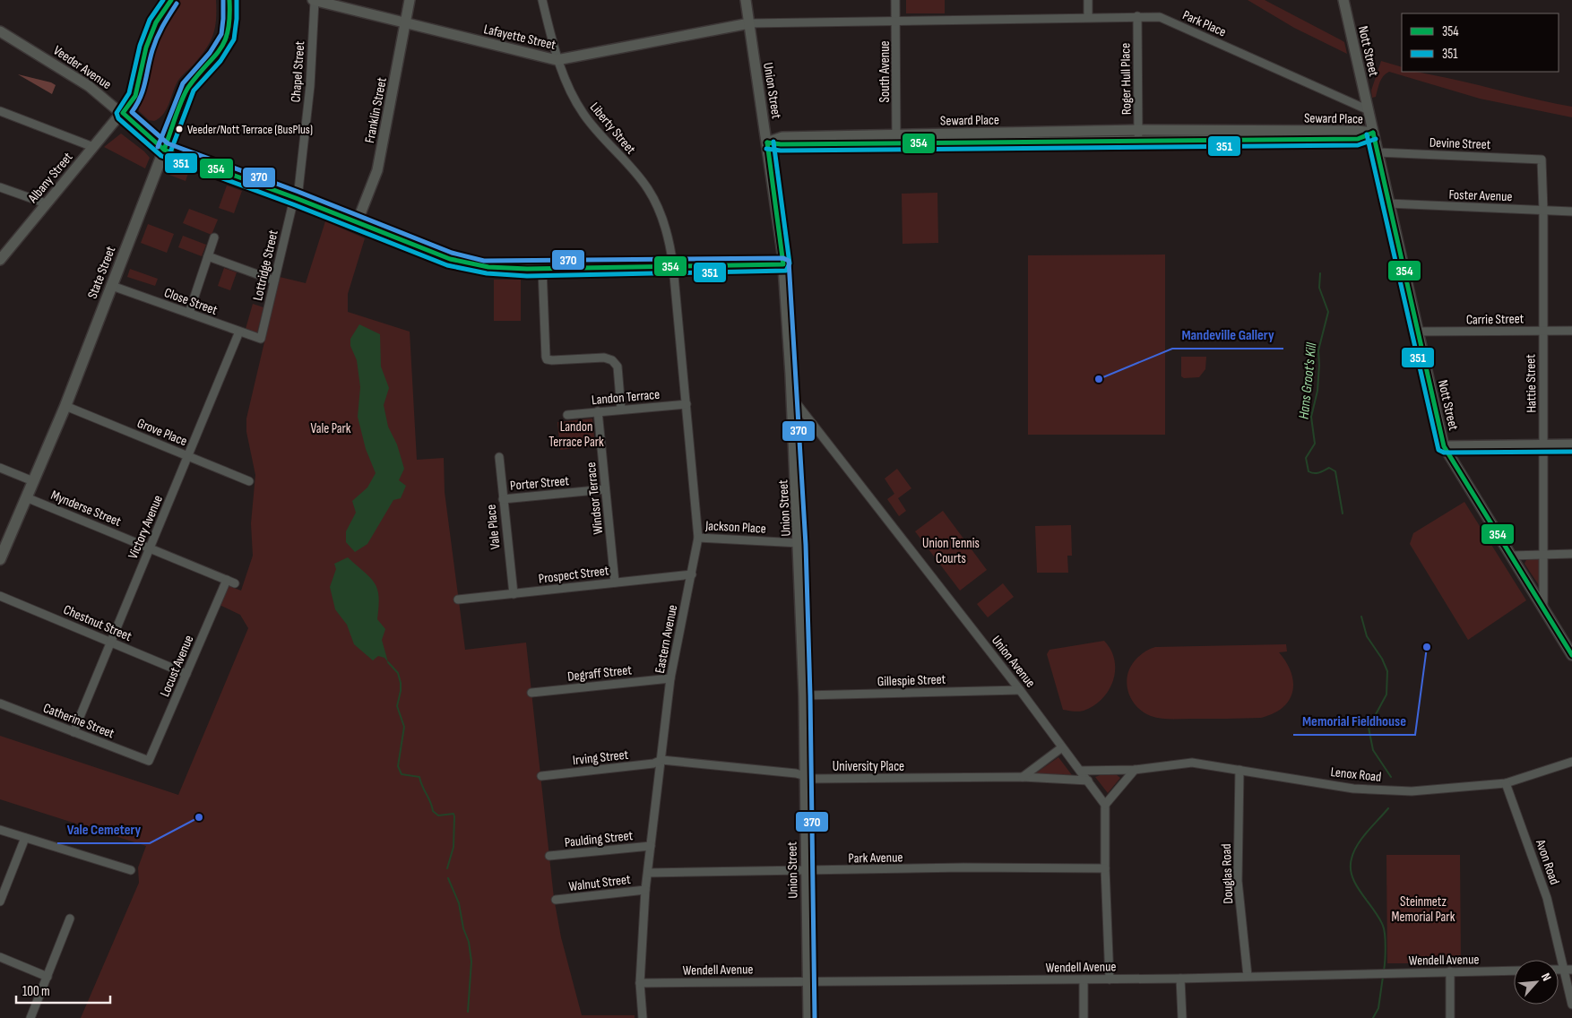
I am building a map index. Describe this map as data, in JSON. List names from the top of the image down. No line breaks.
{"streets":{"main road":["State Street"],"street":["Park Place","Lafayette Street","Nott Street","Veeder Avenue","Chapel Street","South Avenue","Roger Hull Place","Union Street","Franklin Street","Seward Place","Liberty Street","Devine Street","Albany Street","Foster Avenue","Lottridge Street","Close Street","Carrie Street","Hattie Street","Landon Terrace","Grove Place","Porter Street","Windsor Terrace","Mynderse Street","Victory Avenue","Vale Place","Jackson Place","Prospect Street","Chestnut Street","Eastern Avenue","Union Avenue","Locust Avenue","Degraff Street","Gillespie Street","Catherine Street","Irving Street","University Place","Lenox Road","Paulding Street","Park Avenue","Avon Road","Douglas Road","Walnut Street","Wendell Avenue"]},"crossings":[["Park Place","Lafayette Street"],["Park Place","Nott Street"],["Park Place","South Avenue"],["Park Place","Roger Hull Place"],["Park Place","Union Street"],["Lafayette Street","Chapel Street"],["Lafayette Street","Union Street"],["Lafayette Street","Franklin Street"],["Lafayette Street","Liberty Street"],["Nott Street","Seward Place"],["Nott Street","Devine Street"],["Nott Street","Foster Avenue"],["Nott Street","Carrie Street"],["Nott Street","Hattie Street"],["Veeder Avenue","Albany Street"],["Veeder Avenue","State Street"],["Chapel Street","Lottridge Street"],["South Avenue","Seward Place"],["Roger Hull Place","Seward Place"],["Union Street","Seward Place"],["Union Street","Jackson Place"],["Union Street","Union Avenue"],["Union Street","Gillespie Street"],["Union Street","University Place"],["Union Street","Park Avenue"],["Union Street","Wendell Avenue"],["Liberty Street","Eastern Avenue"],["Devine Street","Hattie Street"],["Foster Avenue","Hattie Street"],["Lottridge Street","Close Street"],["State Street","Close Street"],["State Street","Grove Place"],["State Street","Mynderse Street"],["Close Street","Victory Avenue"],["Carrie Street","Hattie Street"],["Landon Terrace","Windsor Terrace"],["Landon Terrace","Eastern Avenue"],["Grove Place","Victory Avenue"],["Porter Street","Windsor Terrace"],["Porter Street","Vale Place"],["Windsor Terrace","Prospect Street"],["Mynderse Street","Victory Avenue"],["Mynderse Street","Locust Avenue"],["Victory Avenue","Chestnut Street"],["Victory Avenue","Catherine Street"],["Vale Place","Prospect Street"],["Jackson Place","Eastern Avenue"],["Prospect Street","Eastern Avenue"],["Chestnut Street","Locust Avenue"],["Eastern Avenue","Degraff Street"],["Eastern Avenue","Irving Street"],["Eastern Avenue","University Place"],["Eastern Avenue","Paulding Street"],["Eastern Avenue","Park Avenue"],["Eastern Avenue","Walnut Street"],["Eastern Avenue","Wendell Avenue"],["Union Avenue","Gillespie Street"],["Union Avenue","University Place"],["Union Avenue","Lenox Road"],["Locust Avenue","Catherine Street"],["Irving Street","University Place"],["Lenox Road","Avon Road"],["Lenox Road","Douglas Road"],["Douglas Road","Wendell Avenue"]],"water":["Hans Groot's Kill"],"parks":["Landon Terrace Park","Vale Park","Union Tennis Courts","Steinmetz Memorial Park"],"places":["Veeder/Nott Terrace (BusPlus)","Mandeville Gallery","Memorial Fieldhouse","Vale Cemetery"],"lines":["transit line 354","transit line 351","transit line 370"],"legend":["354","351"],"scale_bar":"100 m","north":"top right"}
